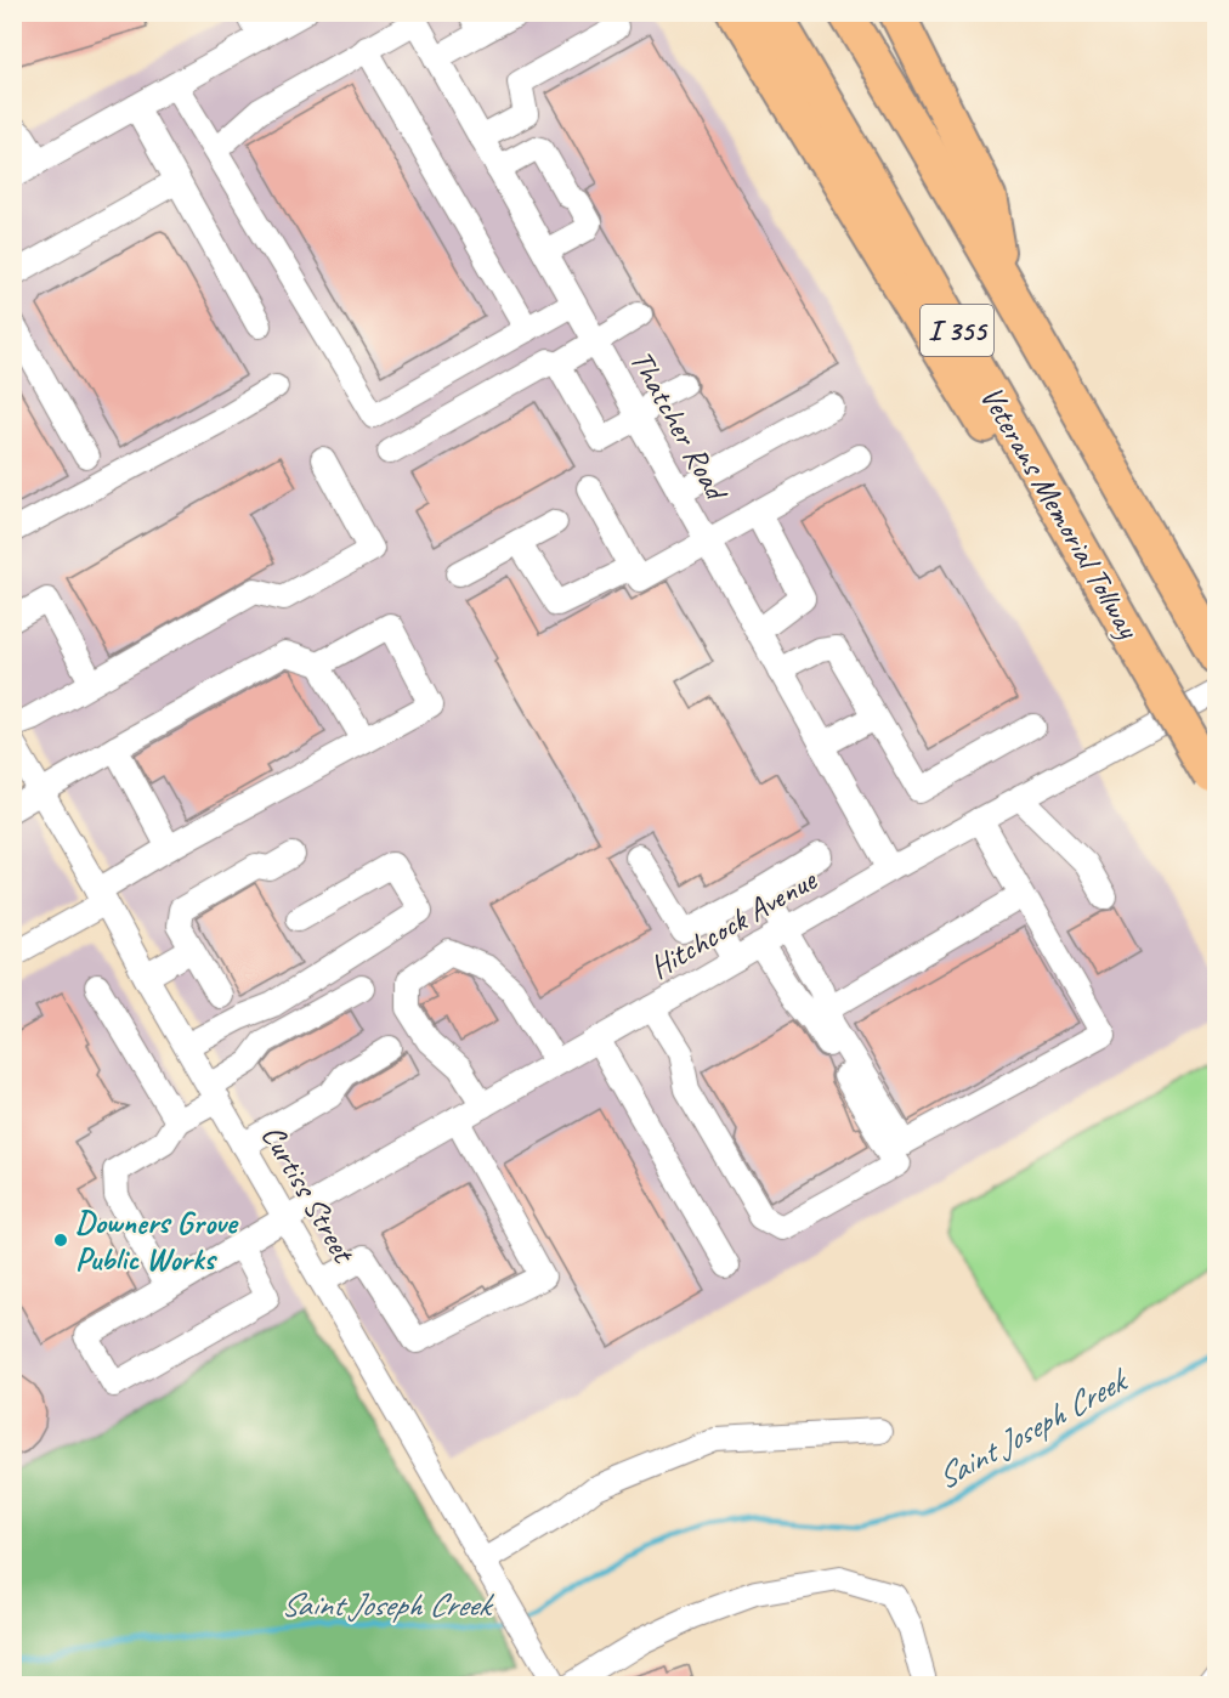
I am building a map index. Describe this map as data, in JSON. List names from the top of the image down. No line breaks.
{"streets":{"highway":["I 355","Veterans Memorial Tollway"],"street":["Thatcher Road","Hitchcock Avenue","Curtiss Street"]},"crossings":[["Thatcher Road","Hitchcock Avenue"],["Hitchcock Avenue","Curtiss Street"]],"water":["Saint Joseph Creek"],"places":["Downers Grove Public Works"]}
